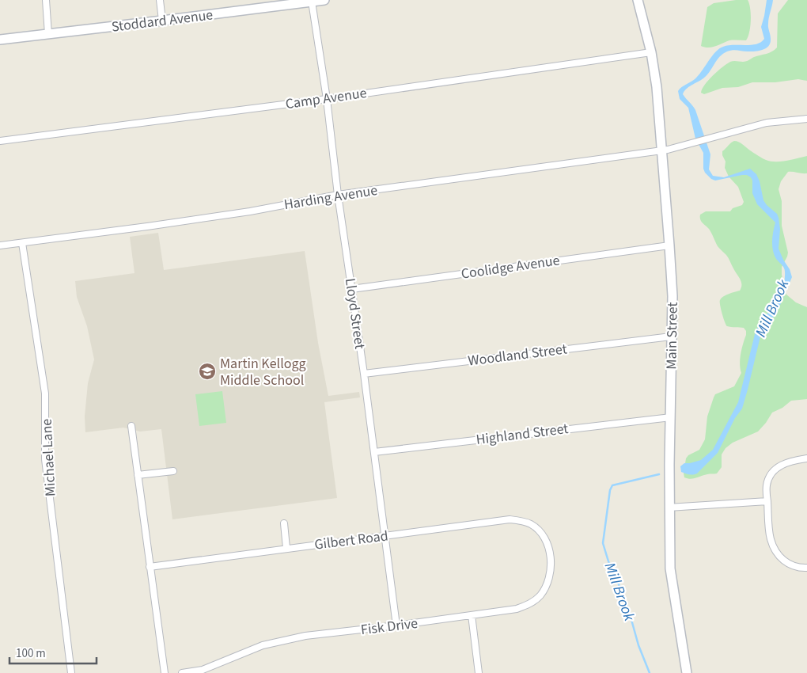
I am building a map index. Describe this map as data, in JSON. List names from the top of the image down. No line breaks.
{"streets":{"main road":["Stoddard Avenue","Main Street"],"street":["Camp Avenue","Harding Avenue","Coolidge Avenue","Lloyd Street","Woodland Street","Highland Street","Michael Lane","Gilbert Road","Fisk Drive"]},"crossings":[["Stoddard Avenue","Lloyd Street"],["Camp Avenue","Lloyd Street"],["Camp Avenue","Main Street"],["Harding Avenue","Lloyd Street"],["Harding Avenue","Main Street"],["Harding Avenue","Michael Lane"],["Coolidge Avenue","Lloyd Street"],["Coolidge Avenue","Main Street"],["Lloyd Street","Woodland Street"],["Lloyd Street","Highland Street"],["Lloyd Street","Gilbert Road"],["Lloyd Street","Fisk Drive"],["Main Street","Woodland Street"],["Main Street","Highland Street"],["Gilbert Road","Fisk Drive"]],"water":["Mill Brook"],"places":{"school or university":["Martin Kellogg Middle School"]},"scale_bar":"100 m"}
